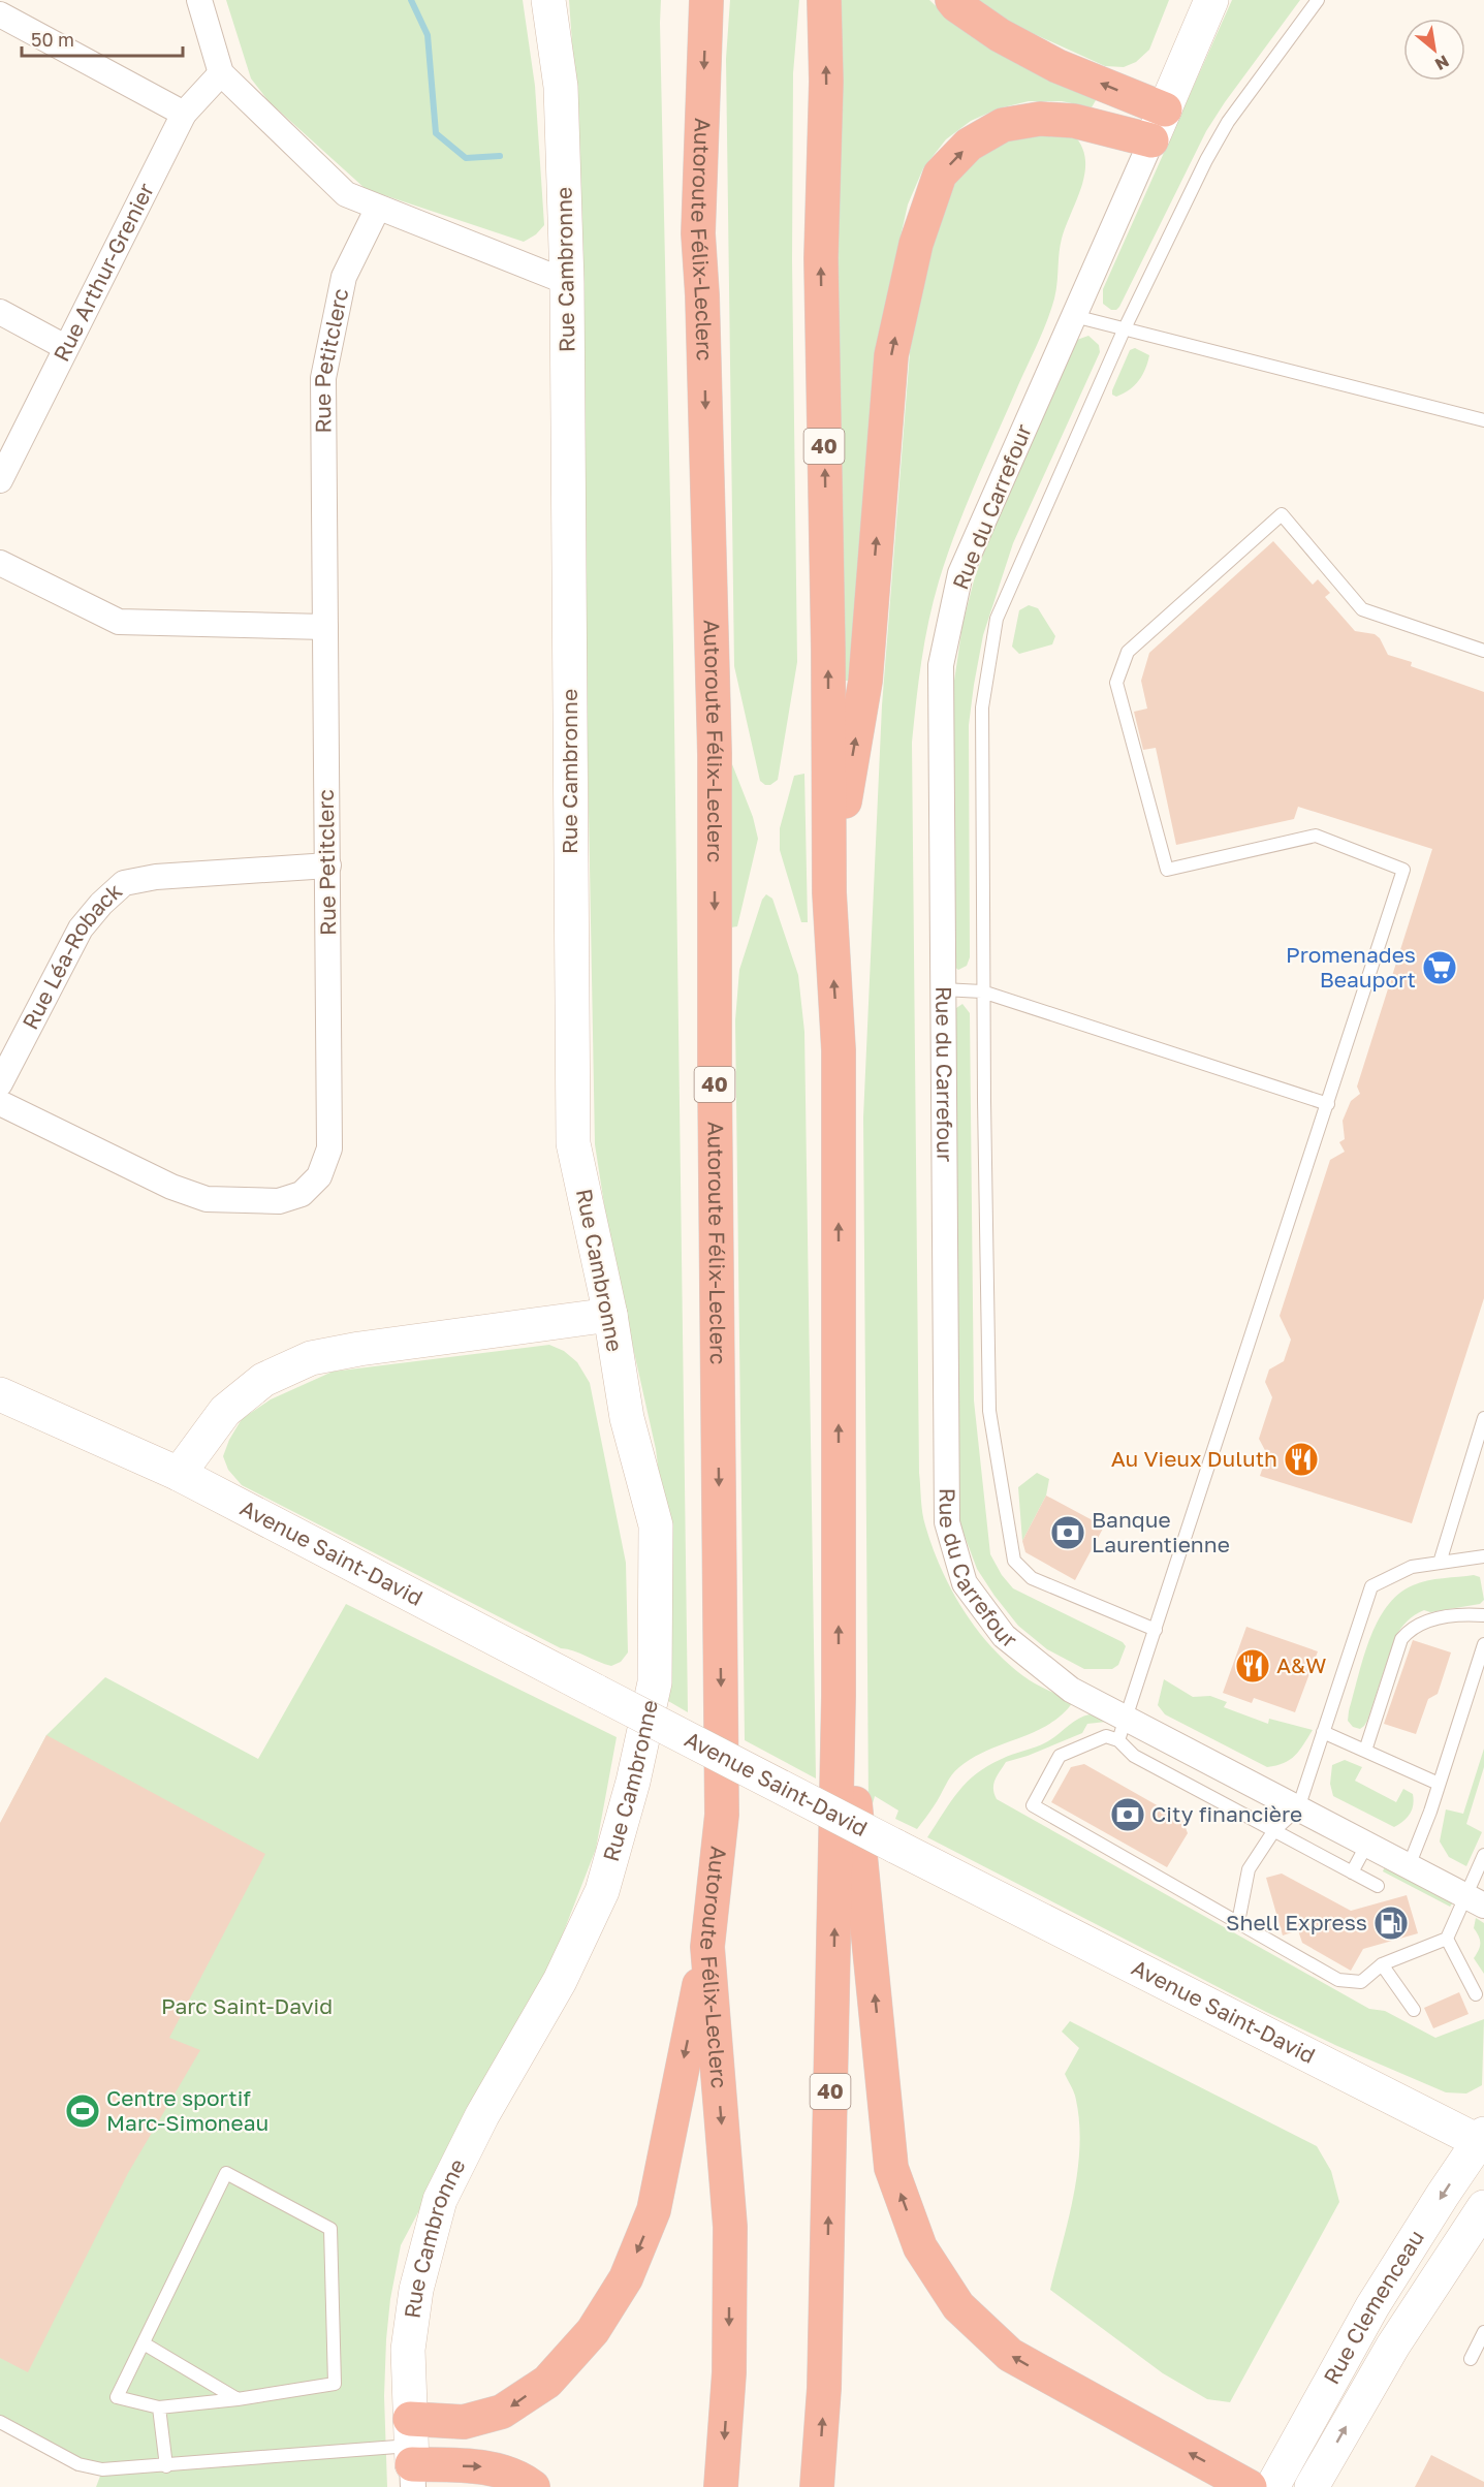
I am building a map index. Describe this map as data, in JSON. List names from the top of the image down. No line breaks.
{"streets":{"highway":["Autoroute Félix-Leclerc","40"],"street":["Rue Cambronne","Rue Arthur-Grenier","Rue Petitclerc","Rue du Carrefour","Rue Léa-Roback","Avenue Saint-David","Rue Clemenceau"]},"crossings":[["Rue Petitclerc","Rue Léa-Roback"],["Avenue Saint-David","Rue Clemenceau"]],"parks":["Parc Saint-David"],"places":{"supermarket":["Promenades Beauport"],"restaurant":["Au Vieux Duluth","A&W"],"bank":["Banque Laurentienne","City financière"],"fuel station":["Shell Express"],"sports":["Centre sportif Marc-Simoneau"]},"scale_bar":"50 m","north":"bottom right"}
